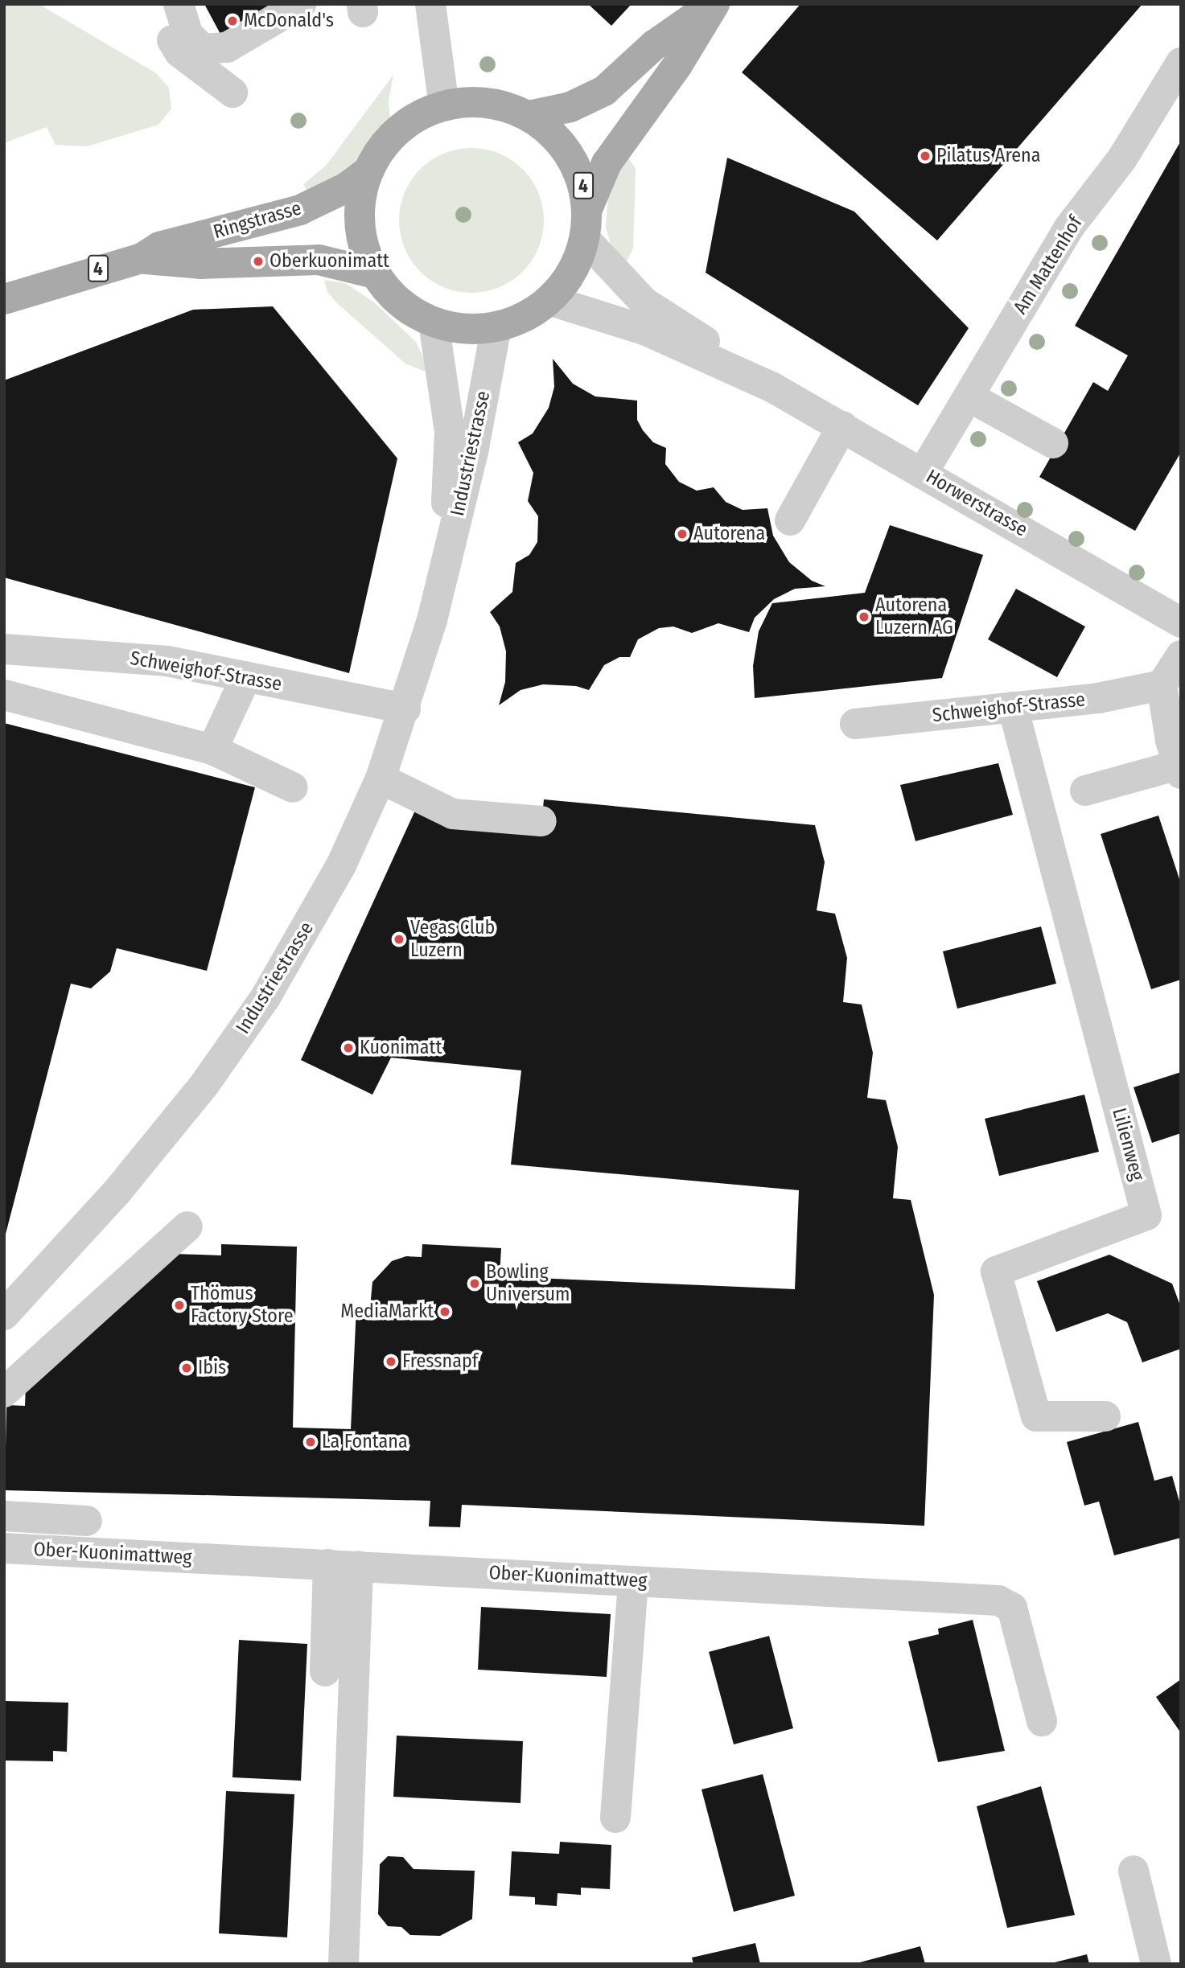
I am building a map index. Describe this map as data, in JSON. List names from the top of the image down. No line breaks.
{"streets":{"main road":["4","Ringstrasse"],"street":["Am Mattenhof","Industriestrasse","Horwerstrasse","Schweighof-Strasse","Lilienweg","Ober-Kuonimattweg"]},"crossings":[["4","Ringstrasse"],["4","Industriestrasse"],["4","Horwerstrasse"],["Am Mattenhof","Horwerstrasse"],["Industriestrasse","Schweighof-Strasse"],["Schweighof-Strasse","Lilienweg"]],"places":["McDonald's","Pilatus Arena","Oberkuonimatt","Autorena","Autorena Luzern AG","Vegas Club Luzern","Kuonimatt","Bowling Universum","Thömus Factory Store","MediaMarkt","Fressnapf","Ibis","La Fontana"]}
